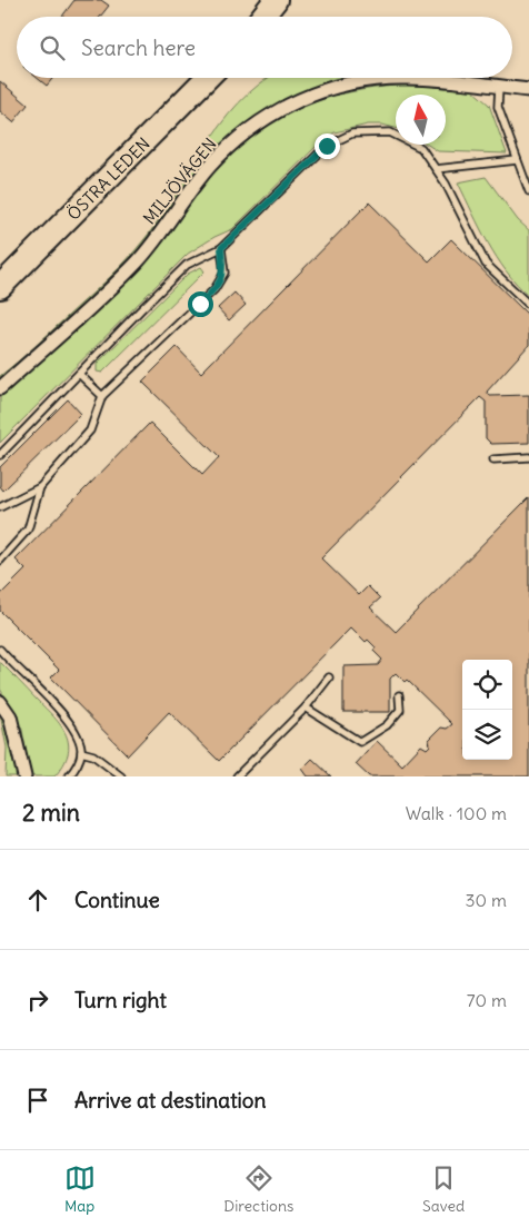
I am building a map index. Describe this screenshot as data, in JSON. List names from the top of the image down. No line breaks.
{"streets":{"highway":["ÖSTRA LEDEN"],"street":["MILJÖVÄGEN"]},"north":"top","page":{"search":"Search here","heading":["2 min","Walk · 100 m"],"list":[["Continue","30 m"],["Turn right","70 m"],"Arrive at destination"],"nav":["Map","Directions","Saved"]}}
